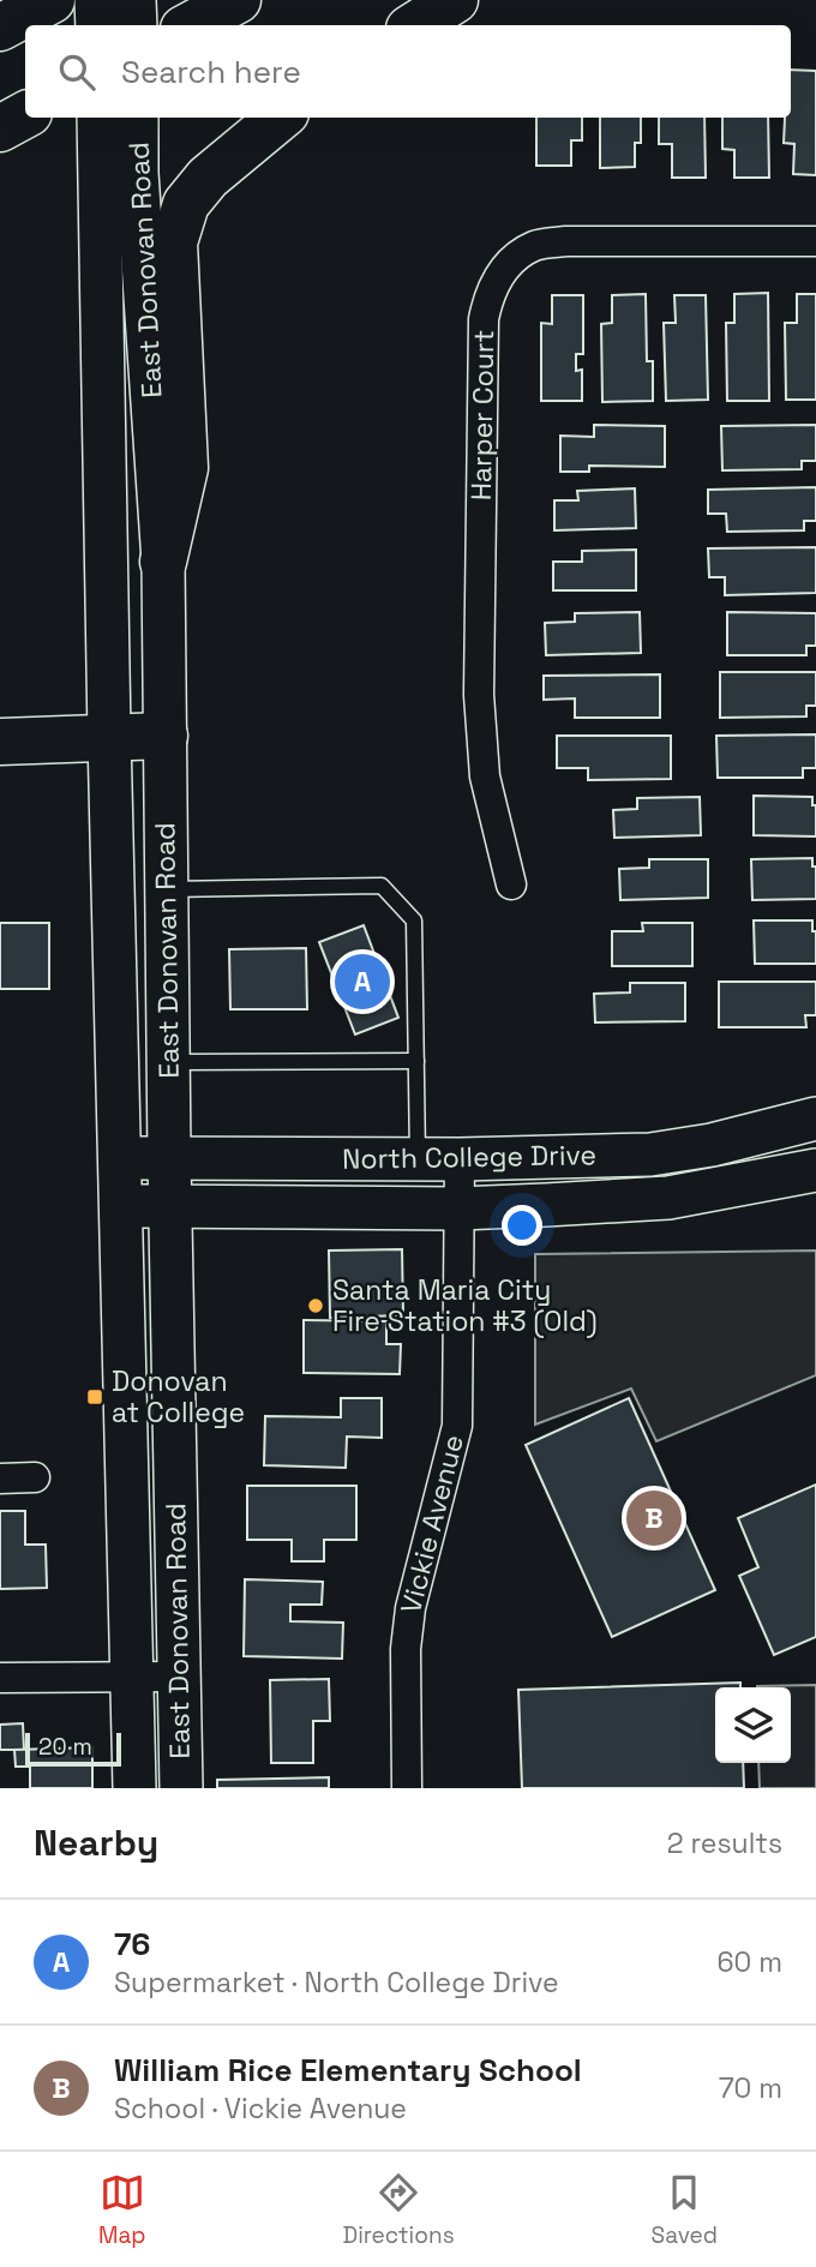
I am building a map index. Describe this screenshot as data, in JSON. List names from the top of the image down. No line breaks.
{"streets":{"main road":["East Donovan Road","North College Drive"],"street":["Harper Court","Vickie Avenue"]},"crossings":[["East Donovan Road","North College Drive"],["North College Drive","Vickie Avenue"]],"places":{"other":["Santa Maria City Fire Station #3 (Old)"],"transit":["Donovan at College"]},"scale_bar":"20 m","page":{"search":"Search here","pins":["A","B"],"scale":"20 m","heading":["Nearby","2 results"],"list":[{"mark":"A","name":"76","note":"Supermarket · North College Drive","value":"60 m"},{"mark":"B","name":"William Rice Elementary School","note":"School · Vickie Avenue","value":"70 m"}],"nav":["Map","Directions","Saved"]}}
